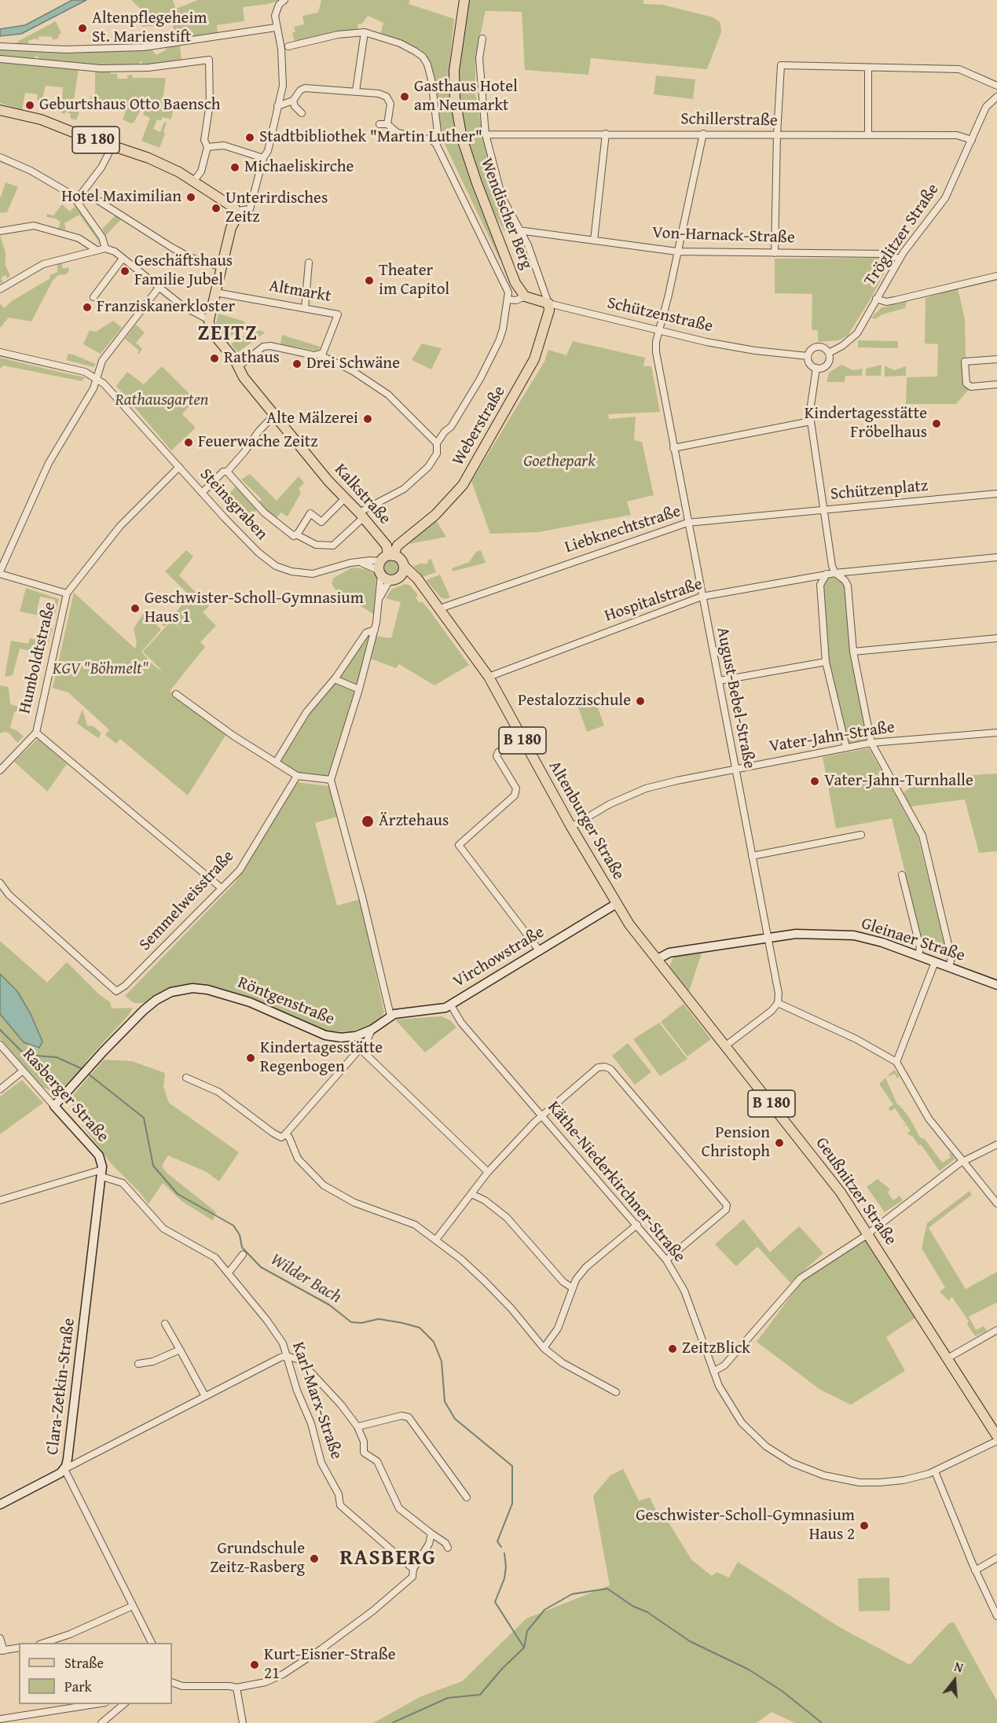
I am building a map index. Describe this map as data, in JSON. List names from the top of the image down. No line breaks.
{"streets":{"main road":["B 180","Wendischer Berg","Schützenstraße","Weberstraße","Kalkstraße","Altenburger Straße","Geußnitzer Straße"],"street":["Schillerstraße","Tröglitzer Straße","Von-Harnack-Straße","Altmarkt","Schützenplatz","Steinsgraben","Liebknechtstraße","Hospitalstraße","Humboldtstraße","August-Bebel-Straße","Vater-Jahn-Straße","Semmelweisstraße","Gleinaer Straße","Virchowstraße","Röntgenstraße","Rasberger Straße","Käthe-Niederkirchner-Straße","Clara-Zetkin-Straße","Karl-Marx-Straße"]},"crossings":[["Schillerstraße","Tröglitzer Straße"],["Schillerstraße","August-Bebel-Straße"],["Wendischer Berg","Schützenstraße"],["Tröglitzer Straße","Von-Harnack-Straße"],["Tröglitzer Straße","Schützenstraße"],["Tröglitzer Straße","Schützenplatz"],["Von-Harnack-Straße","August-Bebel-Straße"],["Schützenstraße","Weberstraße"],["Schützenstraße","Schützenplatz"],["Schützenstraße","August-Bebel-Straße"],["Weberstraße","Kalkstraße"],["Weberstraße","Steinsgraben"],["Weberstraße","Altenburger Straße"],["Schützenplatz","Liebknechtstraße"],["Kalkstraße","Steinsgraben"],["Kalkstraße","Altenburger Straße"],["Steinsgraben","Humboldtstraße"],["Steinsgraben","Altenburger Straße"],["Liebknechtstraße","August-Bebel-Straße"],["Liebknechtstraße","Altenburger Straße"],["Hospitalstraße","August-Bebel-Straße"],["Hospitalstraße","Altenburger Straße"],["August-Bebel-Straße","Vater-Jahn-Straße"],["August-Bebel-Straße","Gleinaer Straße"],["Vater-Jahn-Straße","Altenburger Straße"],["Altenburger Straße","Gleinaer Straße"],["Altenburger Straße","Virchowstraße"],["Altenburger Straße","Geußnitzer Straße"],["Gleinaer Straße","Geußnitzer Straße"],["Virchowstraße","Röntgenstraße"],["Virchowstraße","Käthe-Niederkirchner-Straße"],["Röntgenstraße","Rasberger Straße"],["Rasberger Straße","Clara-Zetkin-Straße"],["Rasberger Straße","Karl-Marx-Straße"],["Clara-Zetkin-Straße","Karl-Marx-Straße"]],"districts":["ZEITZ","RASBERG"],"water":["Wilder Bach"],"parks":["Rathausgarten","Goethepark","KGV \"Böhmelt\""],"places":["Altenpflegeheim St. Marienstift","Gasthaus Hotel am Neumarkt","Geburtshaus Otto Baensch","Stadtbibliothek \"Martin Luther\"","Michaeliskirche","Hotel Maximilian","Unterirdisches Zeitz","Geschäftshaus Familie Jubel","Theater im Capitol","Franziskanerkloster","Rathaus","Drei Schwäne","Alte Mälzerei","Kindertagesstätte Fröbelhaus","Feuerwache Zeitz","Geschwister-Scholl-Gymnasium Haus 1","Pestalozzischule","Vater-Jahn-Turnhalle","Ärztehaus","Kindertagesstätte Regenbogen","Pension Christoph","ZeitzBlick","Geschwister-Scholl-Gymnasium Haus 2","Grundschule Zeitz-Rasberg","Kurt-Eisner-Straße 21"],"legend":["Straße","Park"],"north":"top"}
